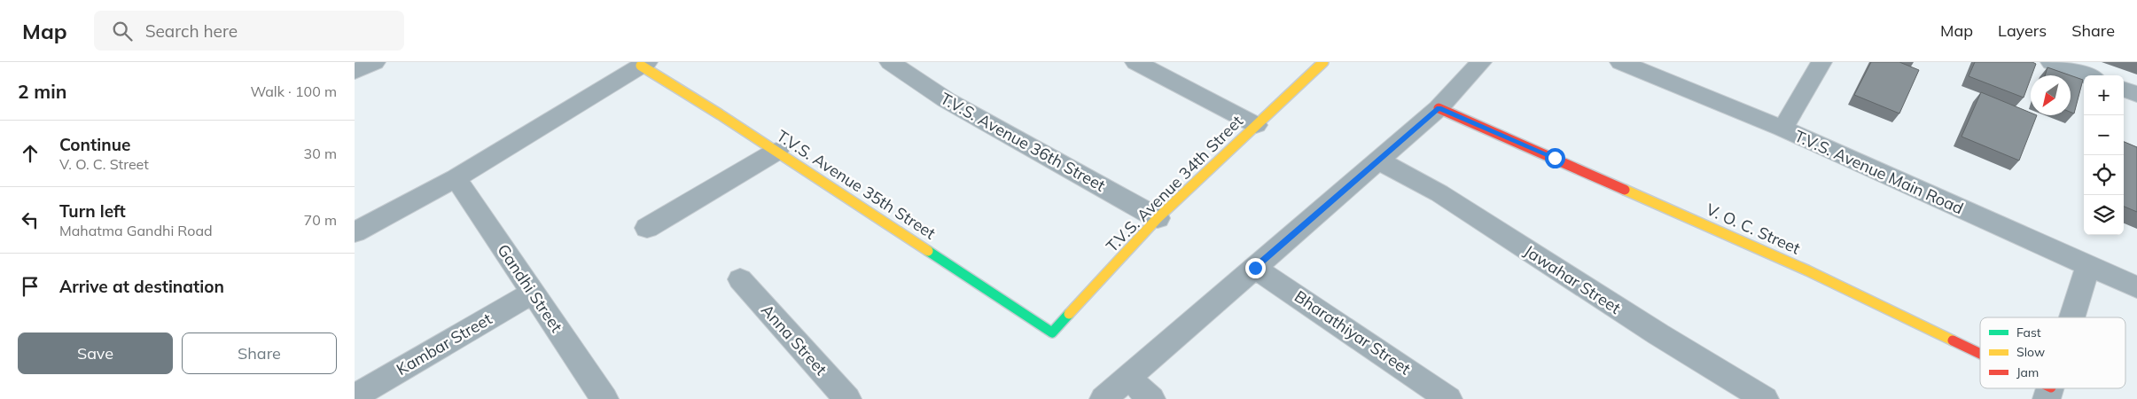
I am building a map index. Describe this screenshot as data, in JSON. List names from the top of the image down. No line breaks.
{"streets":{"street":["T.V.S. Avenue 36th Street","T.V.S. Avenue Main Road","T.V.S. Avenue 34th Street","T.V.S. Avenue 35th Street","V. O. C. Street","Jawahar Street","Gandhi Street","Bharathiyar Street","Anna Street","Kambar Street"]},"crossings":[["T.V.S. Avenue 36th Street","T.V.S. Avenue 34th Street"],["T.V.S. Avenue 34th Street","T.V.S. Avenue 35th Street"],["Gandhi Street","Kambar Street"]],"legend":["Fast","Slow","Jam"],"north":"bottom left","page":{"header":"Map","search":"Search here","nav":["Map","Layers","Share"],"heading":["2 min","Walk · 100 m"],"map_buttons":["+","−"],"list":[["Continue","V. O. C. Street","30 m"],["Turn left","Mahatma Gandhi Road","70 m"],"Arrive at destination"],"buttons":["Save","Share"]}}
